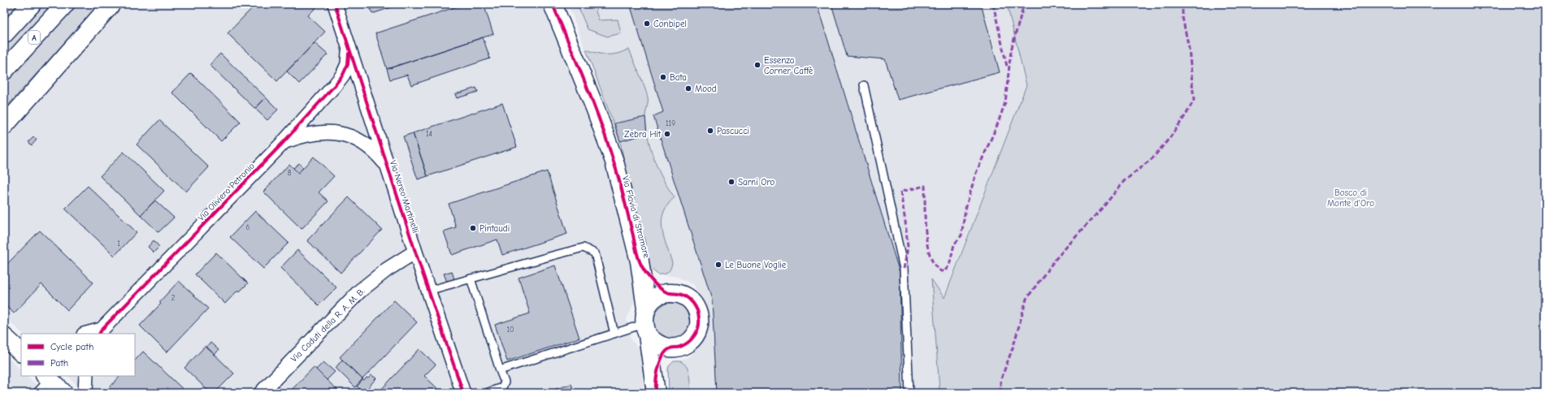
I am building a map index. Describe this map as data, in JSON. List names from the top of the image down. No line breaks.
{"streets":{"main road":["A","Via Flavia di Stramare"],"street":["Via Oliviero Petronio","Via Nereo Martinelli","Via Caduti della R. A. M. B."]},"crossings":[["Via Oliviero Petronio","Via Nereo Martinelli"],["Via Nereo Martinelli","Via Caduti della R. A. M. B."]],"parks":["Bosco di Monte d'Oro"],"places":["Conbipel","Essenza Corner Caffè","Bata","Mood","Pascucci","Zebra Hit","Sarni Oro","Pintaudi","Le Buone Voglie"],"house_numbers":["119","14","8","6","1","2","10"],"legend":["Cycle path","Path"]}
